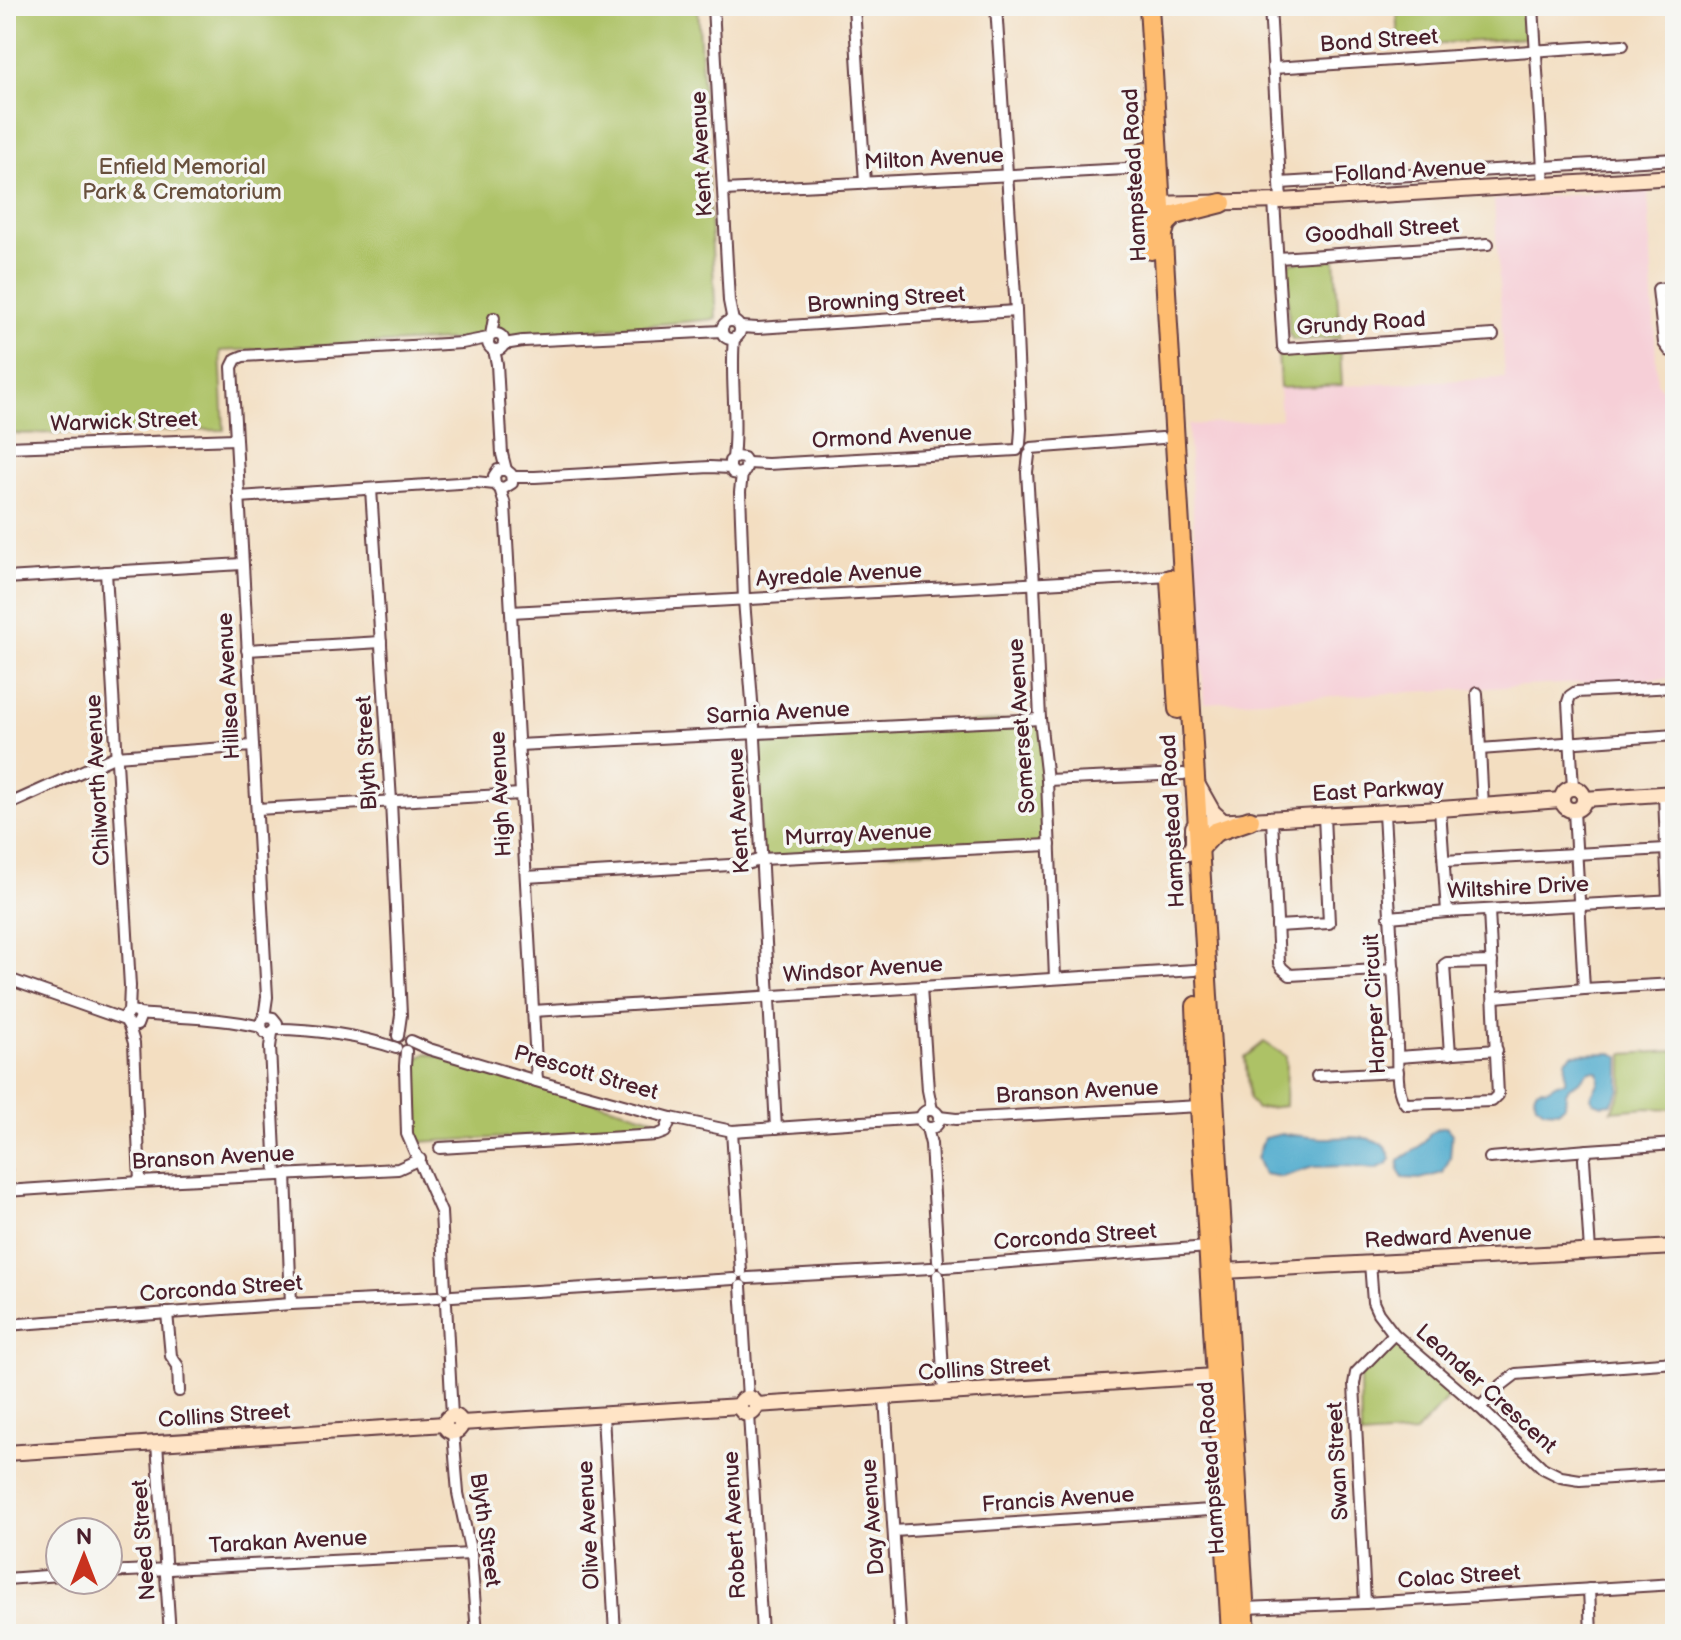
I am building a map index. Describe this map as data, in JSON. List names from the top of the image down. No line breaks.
{"streets":{"highway":["Hampstead Road"],"street":["Bond Street","Kent Avenue","Milton Avenue","Folland Avenue","Goodhall Street","Browning Street","Grundy Road","Warwick Street","Ormond Avenue","Ayredale Avenue","Hillsea Avenue","Sarnia Avenue","Somerset Avenue","Blyth Street","Chilworth Avenue","East Parkway","High Avenue","Murray Avenue","Wiltshire Drive","Windsor Avenue","Harper Circuit","Prescott Street","Branson Avenue","Corconda Street","Redward Avenue","Collins Street","Leander Crescent","Swan Street","Francis Avenue","Day Avenue","Olive Avenue","Robert Avenue","Need Street","Tarakan Avenue","Colac Street"]},"crossings":[["Bond Street","Grundy Road"],["Kent Avenue","Milton Avenue"],["Kent Avenue","Browning Street"],["Kent Avenue","Ormond Avenue"],["Kent Avenue","Ayredale Avenue"],["Kent Avenue","Sarnia Avenue"],["Kent Avenue","Murray Avenue"],["Kent Avenue","Windsor Avenue"],["Kent Avenue","Branson Avenue"],["Milton Avenue","Hampstead Road"],["Milton Avenue","Somerset Avenue"],["Folland Avenue","Hampstead Road"],["Folland Avenue","Grundy Road"],["Hampstead Road","Ormond Avenue"],["Hampstead Road","Ayredale Avenue"],["Hampstead Road","East Parkway"],["Hampstead Road","Windsor Avenue"],["Hampstead Road","Branson Avenue"],["Hampstead Road","Corconda Street"],["Hampstead Road","Redward Avenue"],["Hampstead Road","Collins Street"],["Hampstead Road","Francis Avenue"],["Hampstead Road","Colac Street"],["Goodhall Street","Grundy Road"],["Browning Street","Hillsea Avenue"],["Browning Street","Somerset Avenue"],["Browning Street","High Avenue"],["Warwick Street","Hillsea Avenue"],["Ormond Avenue","Hillsea Avenue"],["Ormond Avenue","Somerset Avenue"],["Ormond Avenue","Blyth Street"],["Ormond Avenue","High Avenue"],["Ayredale Avenue","Somerset Avenue"],["Ayredale Avenue","High Avenue"],["Hillsea Avenue","Prescott Street"],["Hillsea Avenue","Branson Avenue"],["Hillsea Avenue","Corconda Street"],["Sarnia Avenue","Somerset Avenue"],["Sarnia Avenue","High Avenue"],["Somerset Avenue","Murray Avenue"],["Somerset Avenue","Windsor Avenue"],["Blyth Street","Prescott Street"],["Blyth Street","Branson Avenue"],["Blyth Street","Corconda Street"],["Blyth Street","Collins Street"],["Blyth Street","Tarakan Avenue"],["Chilworth Avenue","Prescott Street"],["Chilworth Avenue","Branson Avenue"],["East Parkway","Harper Circuit"],["High Avenue","Murray Avenue"],["High Avenue","Windsor Avenue"],["High Avenue","Prescott Street"],["Wiltshire Drive","Harper Circuit"],["Prescott Street","Branson Avenue"],["Prescott Street","Robert Avenue"],["Branson Avenue","Robert Avenue"],["Corconda Street","Robert Avenue"],["Redward Avenue","Leander Crescent"],["Collins Street","Day Avenue"],["Collins Street","Olive Avenue"],["Collins Street","Robert Avenue"],["Collins Street","Need Street"],["Leander Crescent","Swan Street"],["Swan Street","Colac Street"],["Francis Avenue","Day Avenue"],["Need Street","Tarakan Avenue"]],"parks":["Enfield Memorial Park & Crematorium"],"north":"top"}
